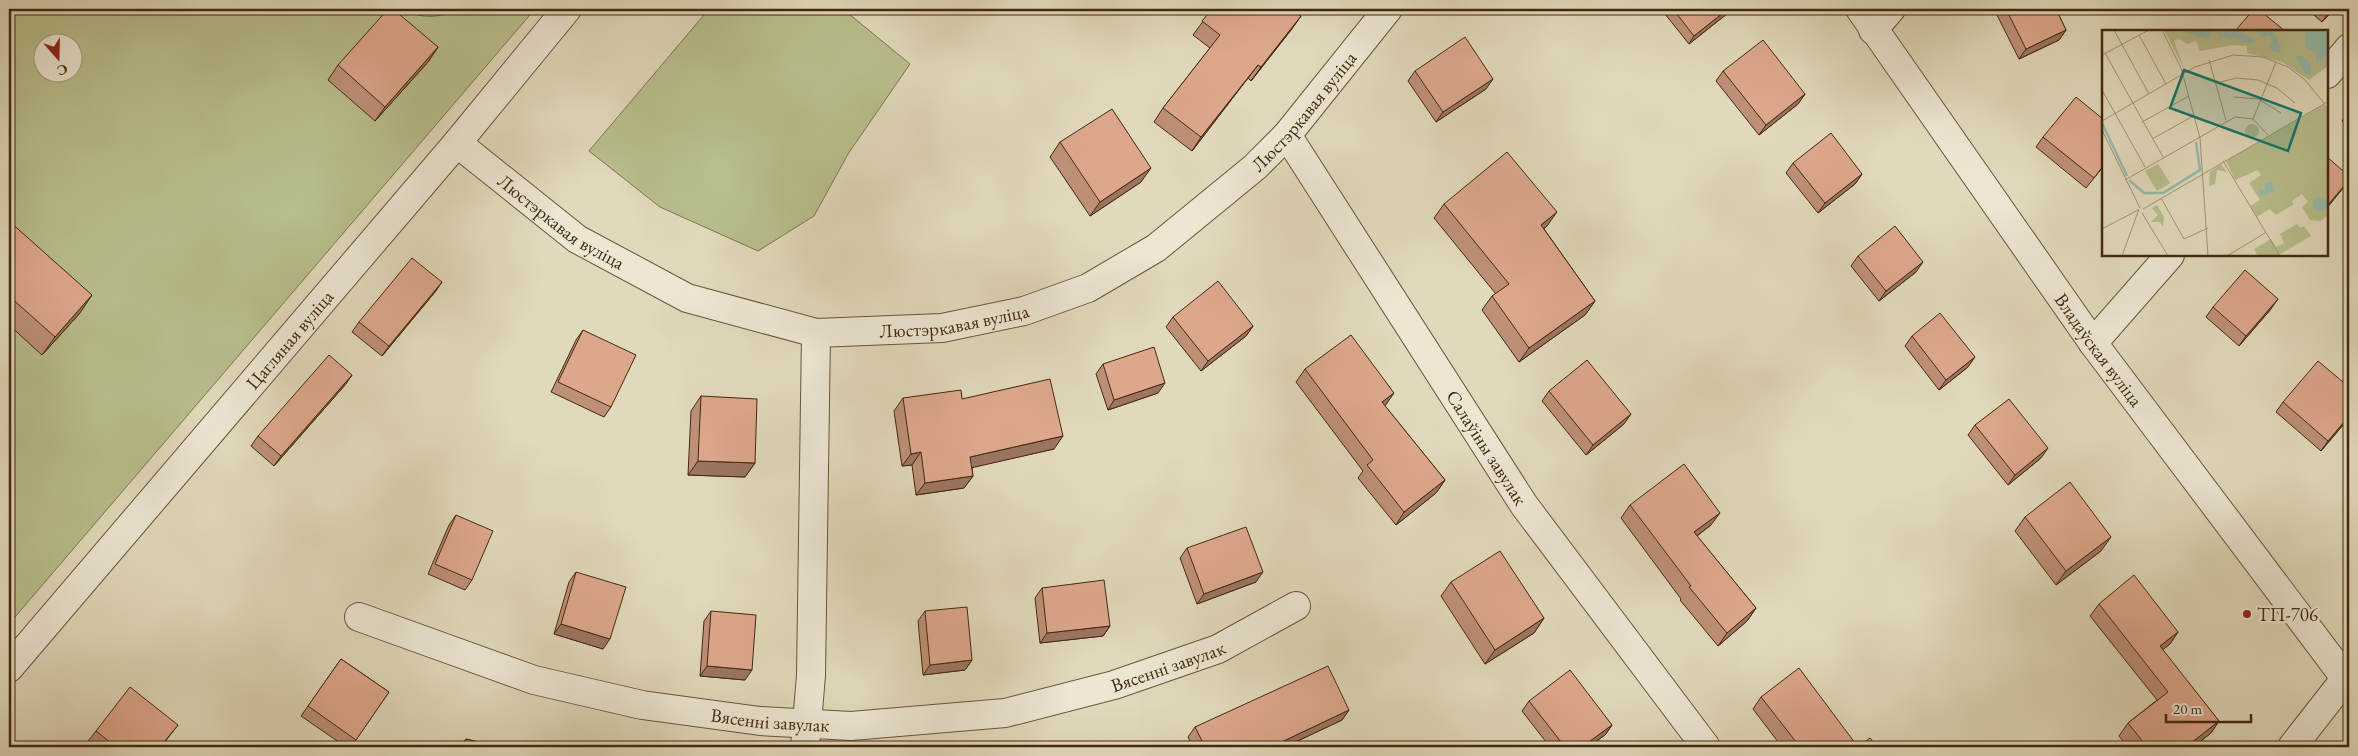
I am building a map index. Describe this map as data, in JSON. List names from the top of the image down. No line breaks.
{"streets":{"street":["Люстэркавая вуліца","Цагляная вуліца","Владаўская вуліца","Салаўіны завулак","Вясенні завулак"]},"crossings":[["Люстэркавая вуліца","Цагляная вуліца"],["Люстэркавая вуліца","Салаўіны завулак"]],"places":["ТП-706"],"scale_bar":"20 m","north":"bottom"}
